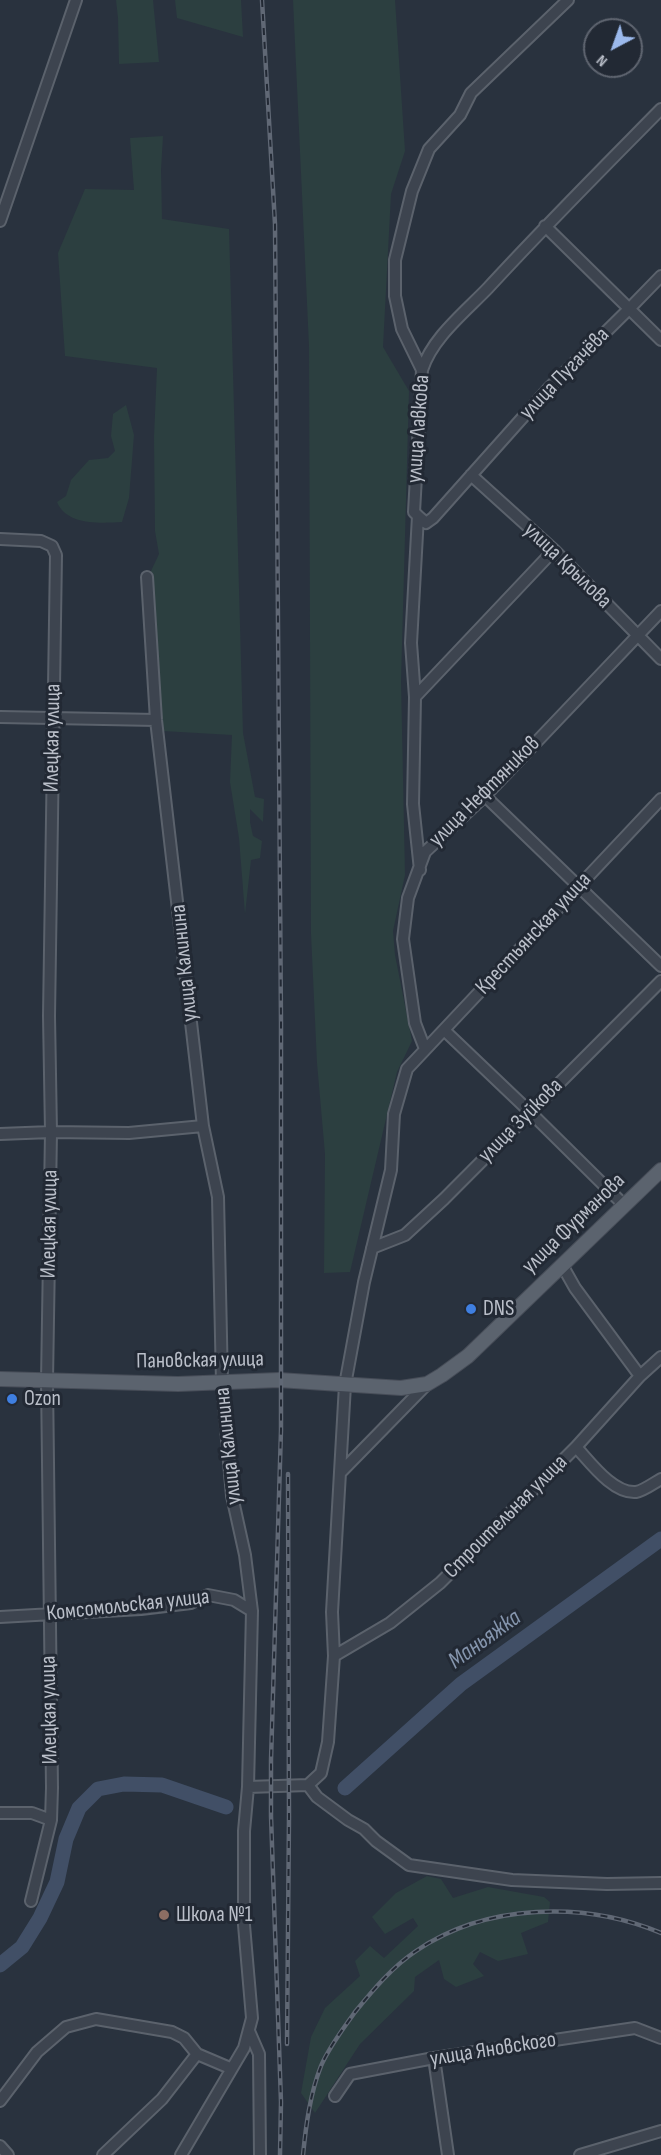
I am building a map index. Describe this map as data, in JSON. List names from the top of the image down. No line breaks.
{"streets":{"main road":["улица Фурманова","Пановская улица"],"street":["улица Пугачёва","улица Лавкова","улица Крылова","Илецкая улица","улица Нефтяников","Крестьянская улица","улица Калинина","улица Зуйкова","Строительная улица","Комсомольская улица","улица Яновского"]},"crossings":[["улица Пугачёва","улица Лавкова"],["улица Пугачёва","улица Крылова"],["улица Лавкова","улица Нефтяников"],["улица Крылова","улица Нефтяников"],["Илецкая улица","Пановская улица"],["Илецкая улица","Комсомольская улица"],["улица Нефтяников","Крестьянская улица"],["Крестьянская улица","улица Зуйкова"],["улица Калинина","Пановская улица"],["улица Калинина","Комсомольская улица"],["улица Фурманова","Пановская улица"]],"water":["Маньяжка"],"places":["DNS","Ozon","Школа №1"],"north":"bottom left"}
